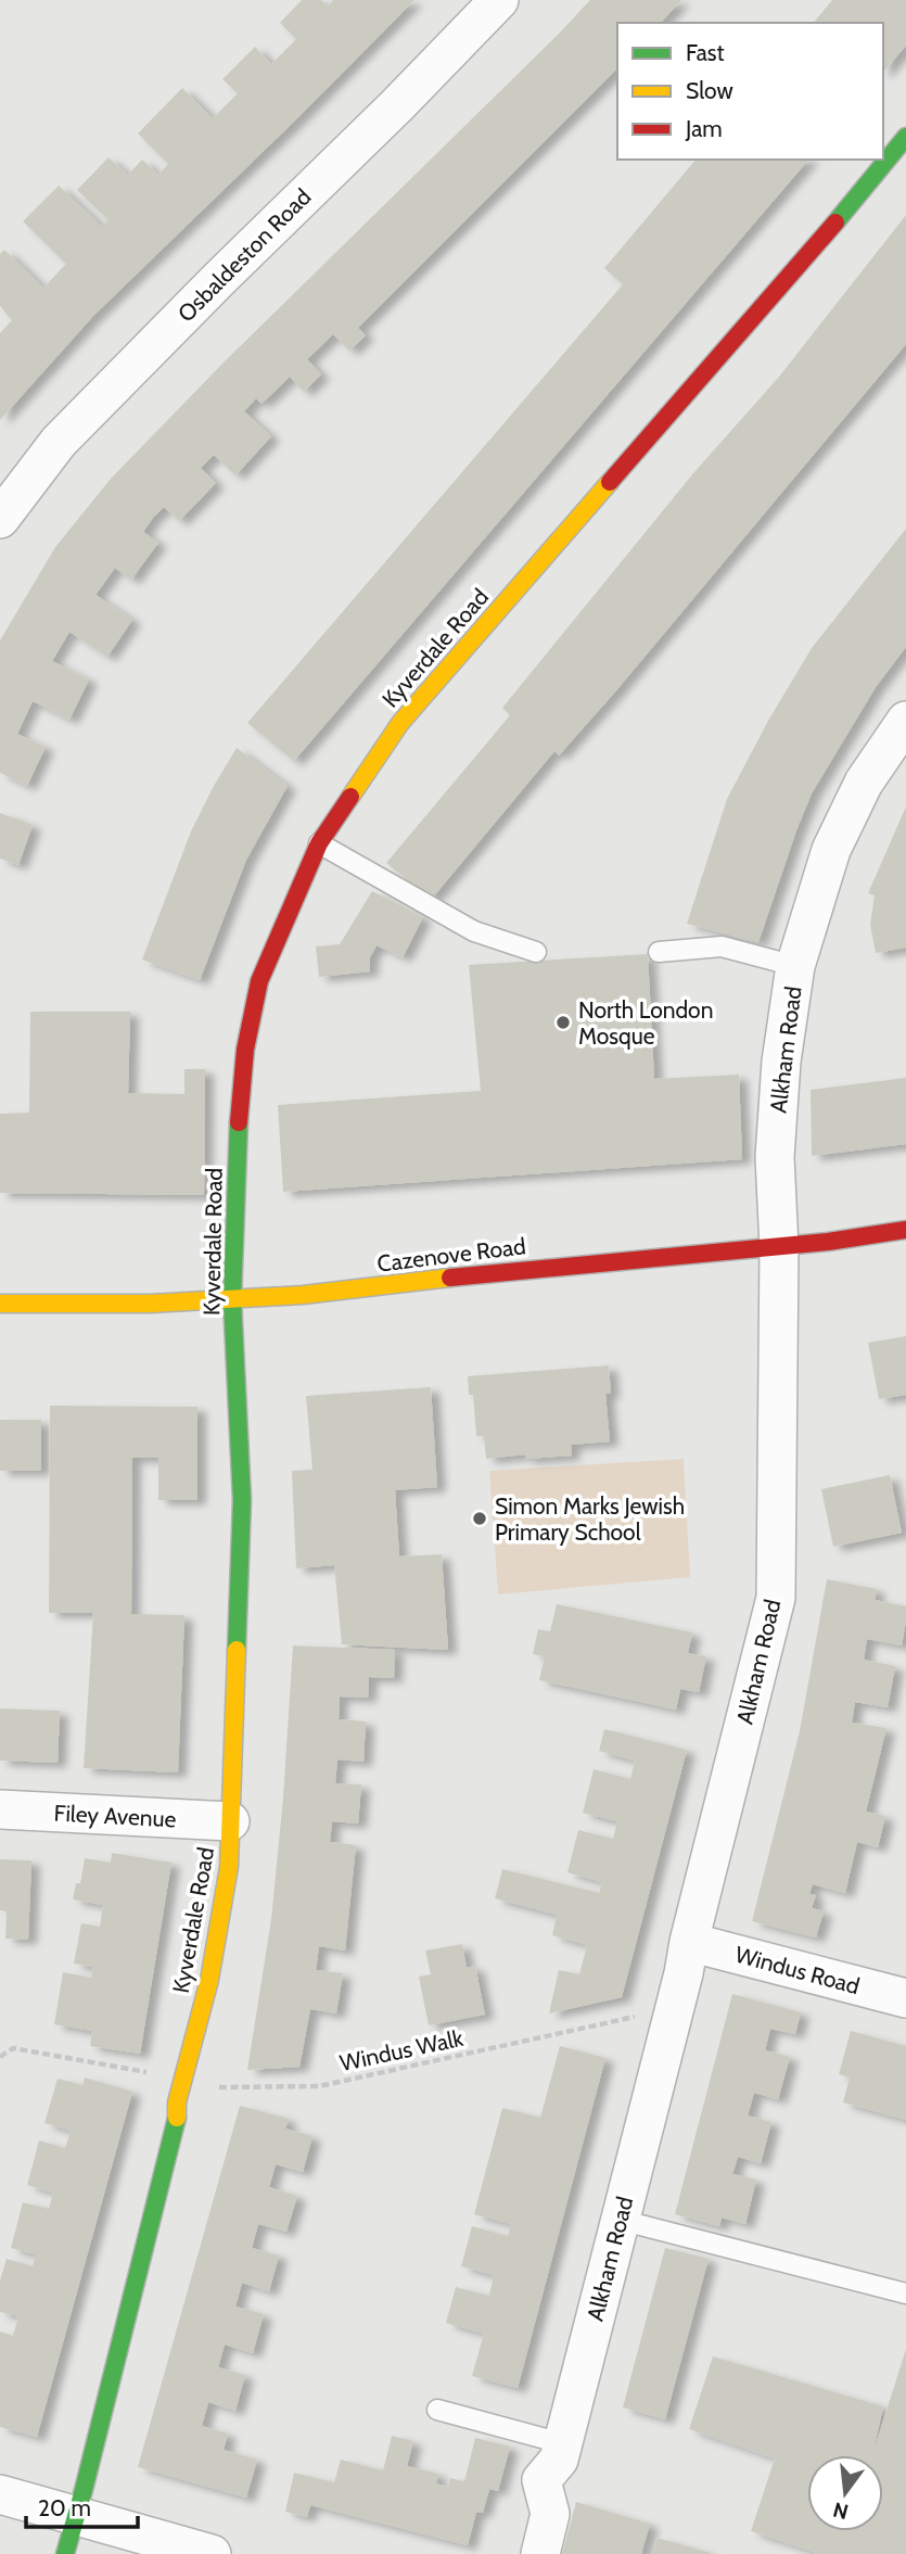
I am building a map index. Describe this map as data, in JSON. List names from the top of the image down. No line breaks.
{"streets":{"street":["Osbaldeston Road","Kyverdale Road","Alkham Road","Cazenove Road","Filey Avenue","Windus Road"],"path":["Windus Walk"]},"crossings":[["Kyverdale Road","Cazenove Road"],["Kyverdale Road","Filey Avenue"],["Alkham Road","Cazenove Road"],["Alkham Road","Windus Road"]],"places":["North London Mosque","Simon Marks Jewish Primary School"],"legend":["Fast","Slow","Jam"],"scale_bar":"20 m","north":"bottom"}
